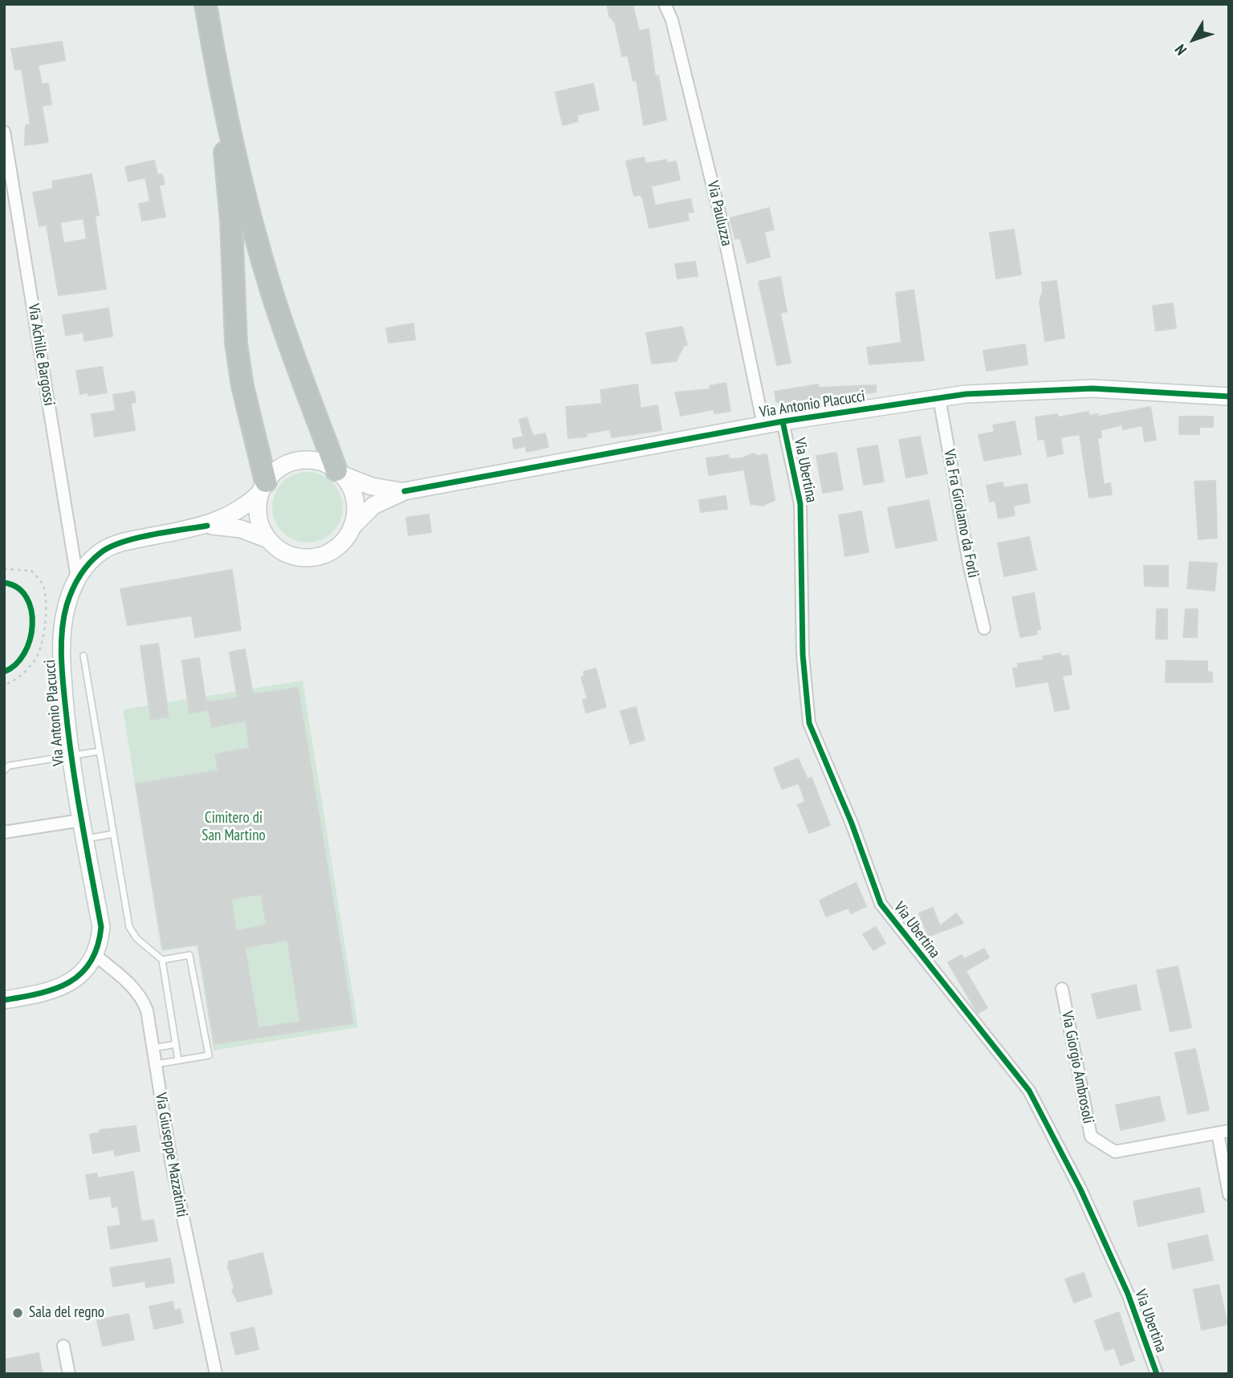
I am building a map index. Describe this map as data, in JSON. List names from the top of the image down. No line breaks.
{"streets":{"main road":["Via Antonio Placucci"],"street":["Via Pauluzza","Via Achille Bargossi","Via Ubertina","Via Fra Girolamo da Forlì","Via Giorgio Ambrosoli","Via Giuseppe Mazzatinti"]},"crossings":[["Via Pauluzza","Via Antonio Placucci"],["Via Achille Bargossi","Via Antonio Placucci"],["Via Antonio Placucci","Via Ubertina"],["Via Antonio Placucci","Via Fra Girolamo da Forlì"],["Via Antonio Placucci","Via Giuseppe Mazzatinti"]],"parks":["Cimitero di San Martino"],"places":["Sala del regno"],"north":"bottom left"}
